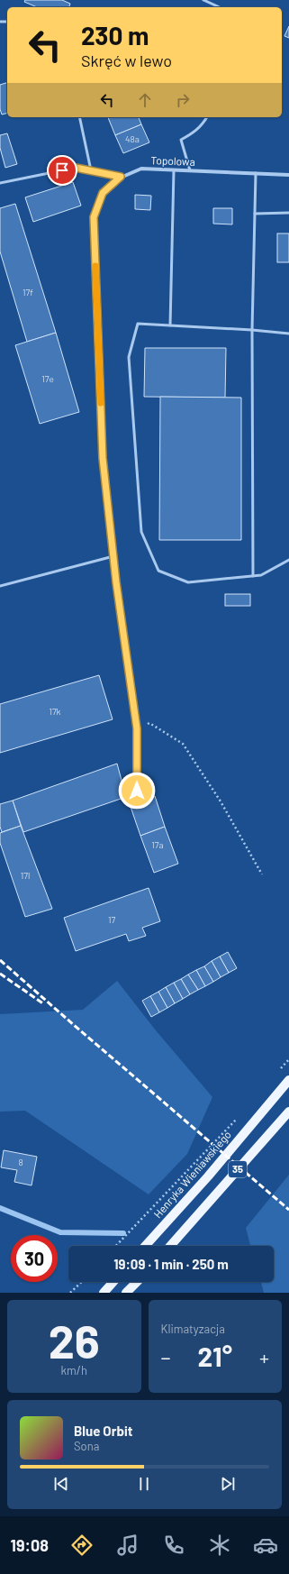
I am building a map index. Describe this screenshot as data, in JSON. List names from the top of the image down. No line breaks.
{"streets":{"main road":["35","Henryka Wieniawskiego"],"street":["Topolowa"]},"house_numbers":["48a","17f","17e","17k","17a","17l","17","8"],"page":{"turn":["230 m","Skręć w lewo"],"limit":"30","trip":"19:09 · 1 min · 250 m","tile":[["26","km/h"],"Klimatyzacja"],"heat":["−","21°","+"],"song":["Blue Orbit","Sona"],"tabs":"19:08"}}
